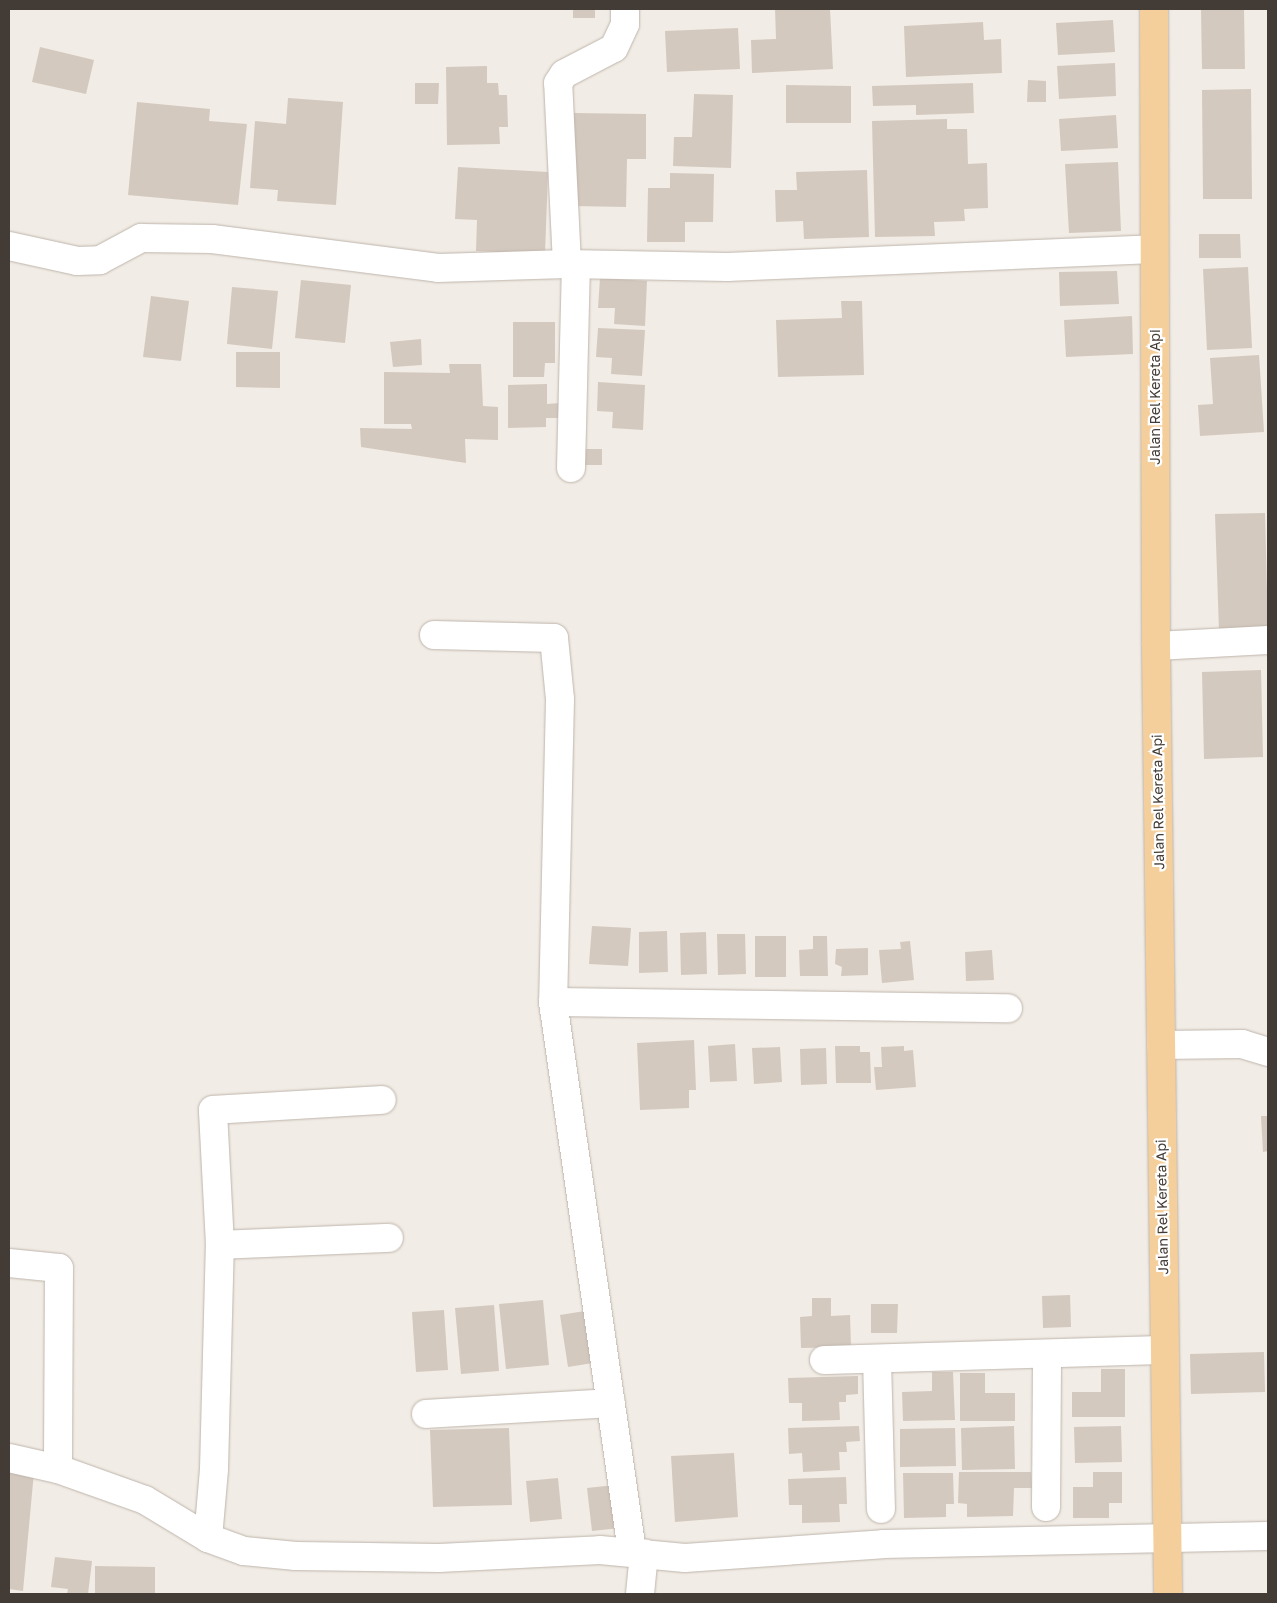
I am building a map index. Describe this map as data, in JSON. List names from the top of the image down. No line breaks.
{"streets":{"main road":["Jalan Rel Kereta Api"]}}
